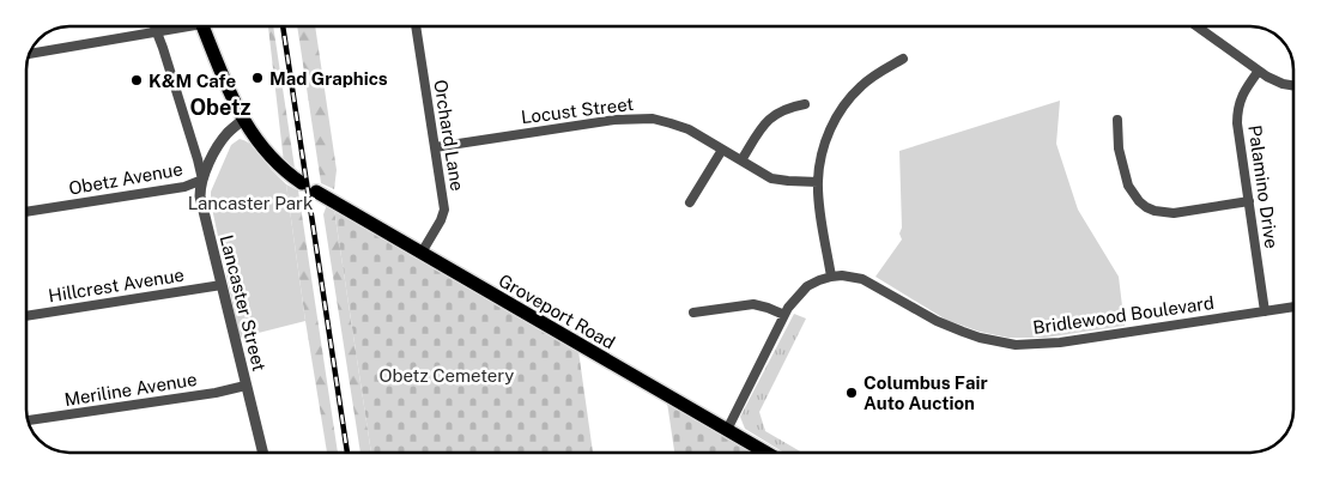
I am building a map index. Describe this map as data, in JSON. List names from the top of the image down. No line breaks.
{"streets":{"main road":["Groveport Road"],"street":["Locust Street","Orchard Lane","Obetz Avenue","Palamino Drive","Hillcrest Avenue","Lancaster Street","Bridlewood Boulevard","Meriline Avenue"]},"crossings":[["Locust Street","Orchard Lane"],["Orchard Lane","Groveport Road"],["Obetz Avenue","Lancaster Street"],["Palamino Drive","Bridlewood Boulevard"],["Hillcrest Avenue","Lancaster Street"],["Lancaster Street","Meriline Avenue"],["Groveport Road","Bridlewood Boulevard"]],"districts":["Obetz"],"parks":["Lancaster Park","Obetz Cemetery"],"places":["Mad Graphics","K&M Cafe","Columbus Fair Auto Auction"]}
